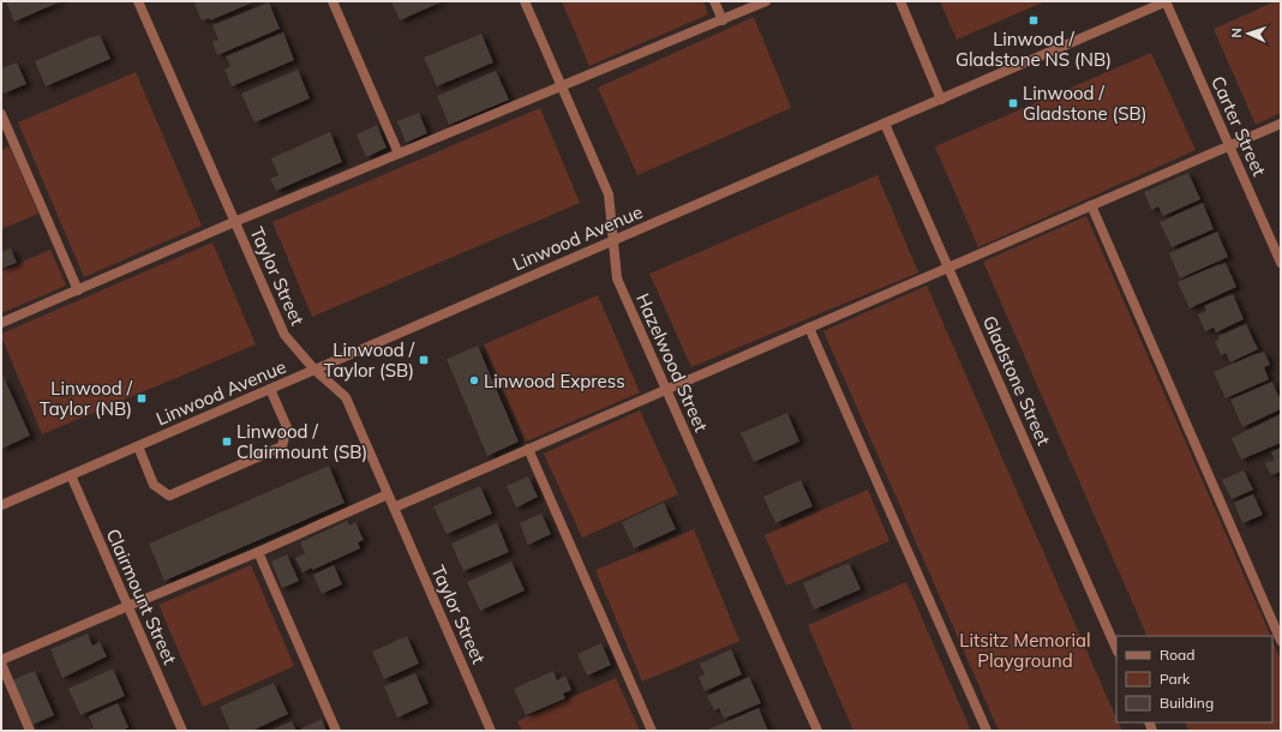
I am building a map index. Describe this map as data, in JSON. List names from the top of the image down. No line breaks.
{"streets":{"street":["Carter Street","Linwood Avenue","Taylor Street","Hazelwood Street","Gladstone Street","Clairmount Street"]},"crossings":[["Carter Street","Linwood Avenue"],["Linwood Avenue","Taylor Street"],["Linwood Avenue","Hazelwood Street"],["Linwood Avenue","Gladstone Street"],["Linwood Avenue","Clairmount Street"]],"parks":["Litsitz Memorial Playground"],"places":{"transit":["Linwood / Gladstone NS (NB)","Linwood / Gladstone (SB)","Linwood / Taylor (SB)","Linwood / Taylor (NB)","Linwood / Clairmount (SB)"],"other":["Linwood Express"]},"legend":["Road","Park","Building"],"north":"left"}
